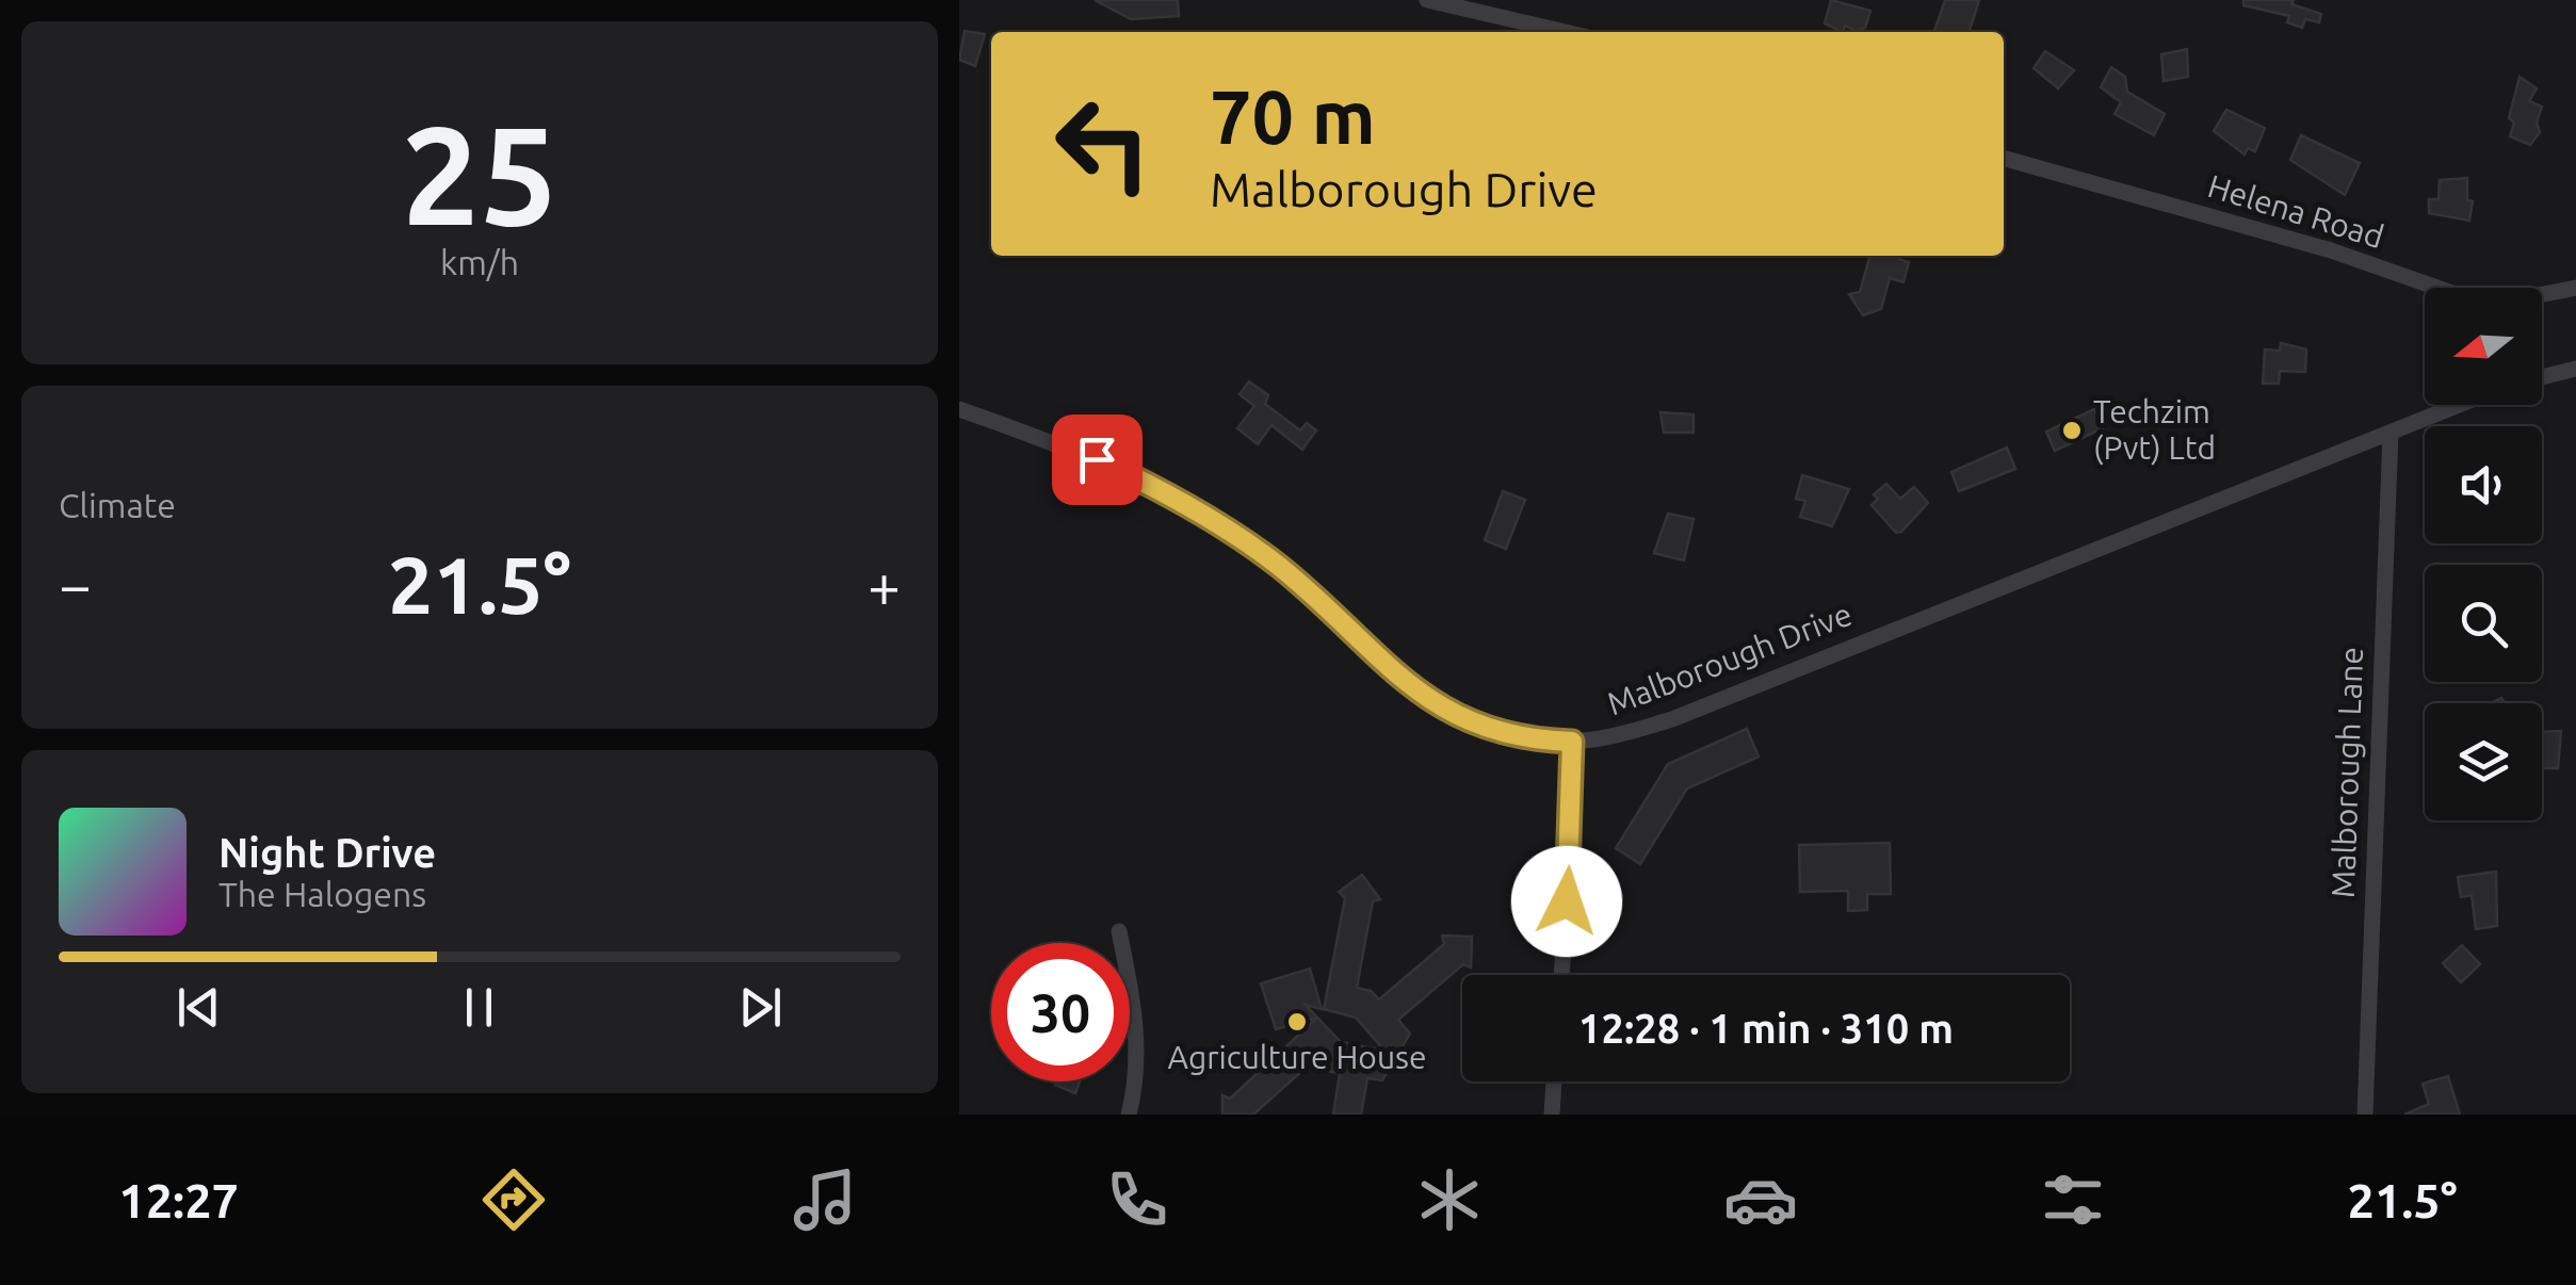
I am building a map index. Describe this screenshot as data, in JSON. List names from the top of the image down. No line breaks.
{"streets":{"street":["Helena Road","Malborough Drive","Malborough Lane"]},"crossings":[["Malborough Drive","Malborough Lane"]],"places":["Techzim (Pvt) Ltd","Agriculture House"],"north":"left","page":{"tile":[["25","km/h"],"Climate"],"turn":["70 m","Malborough Drive"],"heat":["−","21.5°","+"],"song":["Night Drive","The Halogens"],"limit":"30","trip":"12:28 · 1 min · 310 m","tabs":["12:27","21.5°"]}}
